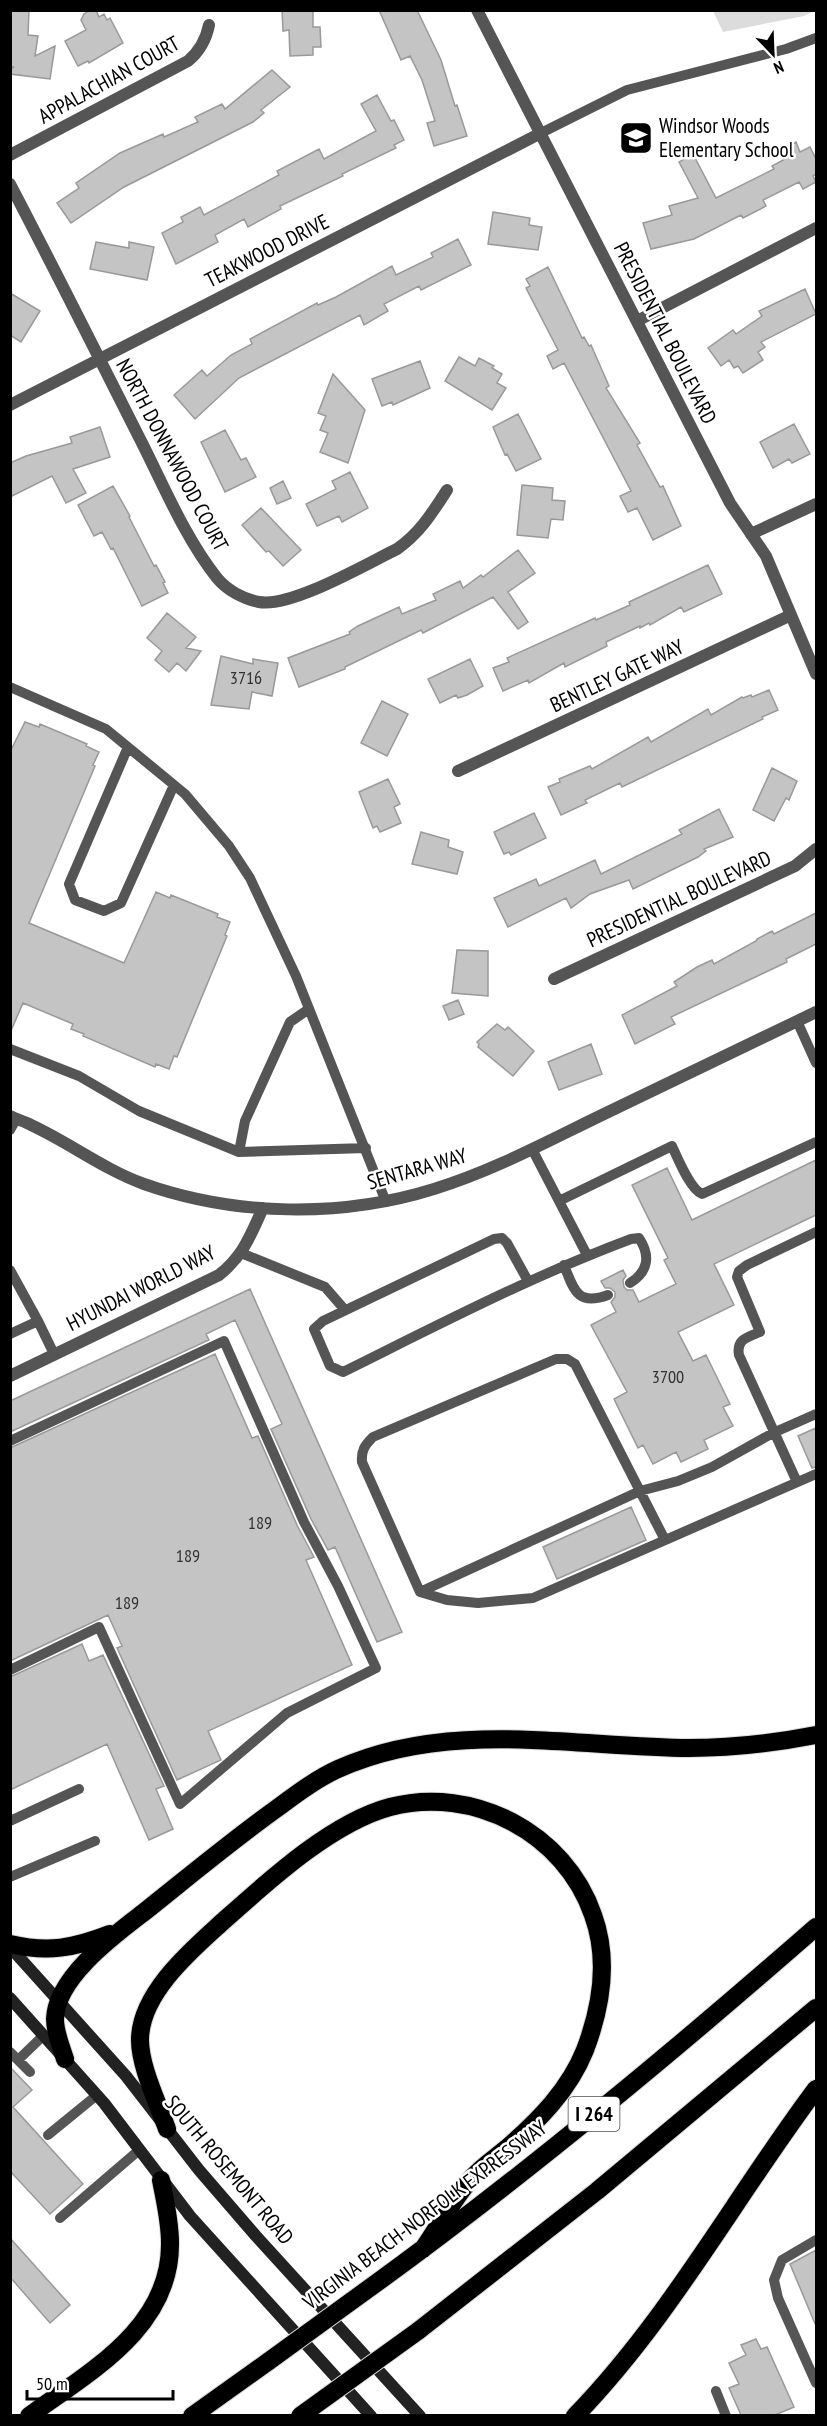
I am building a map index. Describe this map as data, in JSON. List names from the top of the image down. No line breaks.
{"streets":{"highway":["I 264","VIRGINIA BEACH-NORFOLK EXPRESSWAY"],"main road":["SOUTH ROSEMONT ROAD"],"street":["APPALACHIAN COURT","TEAKWOOD DRIVE","PRESIDENTIAL BOULEVARD","NORTH DONNAWOOD COURT","BENTLEY GATE WAY","SENTARA WAY","HYUNDAI WORLD WAY"]},"crossings":[["TEAKWOOD DRIVE","PRESIDENTIAL BOULEVARD"],["TEAKWOOD DRIVE","NORTH DONNAWOOD COURT"],["PRESIDENTIAL BOULEVARD","BENTLEY GATE WAY"],["SENTARA WAY","HYUNDAI WORLD WAY"]],"places":{"school or university":["Windsor Woods Elementary School"]},"house_numbers":["3716","3700","189","189","189"],"scale_bar":"50 m","north":"bottom right"}
